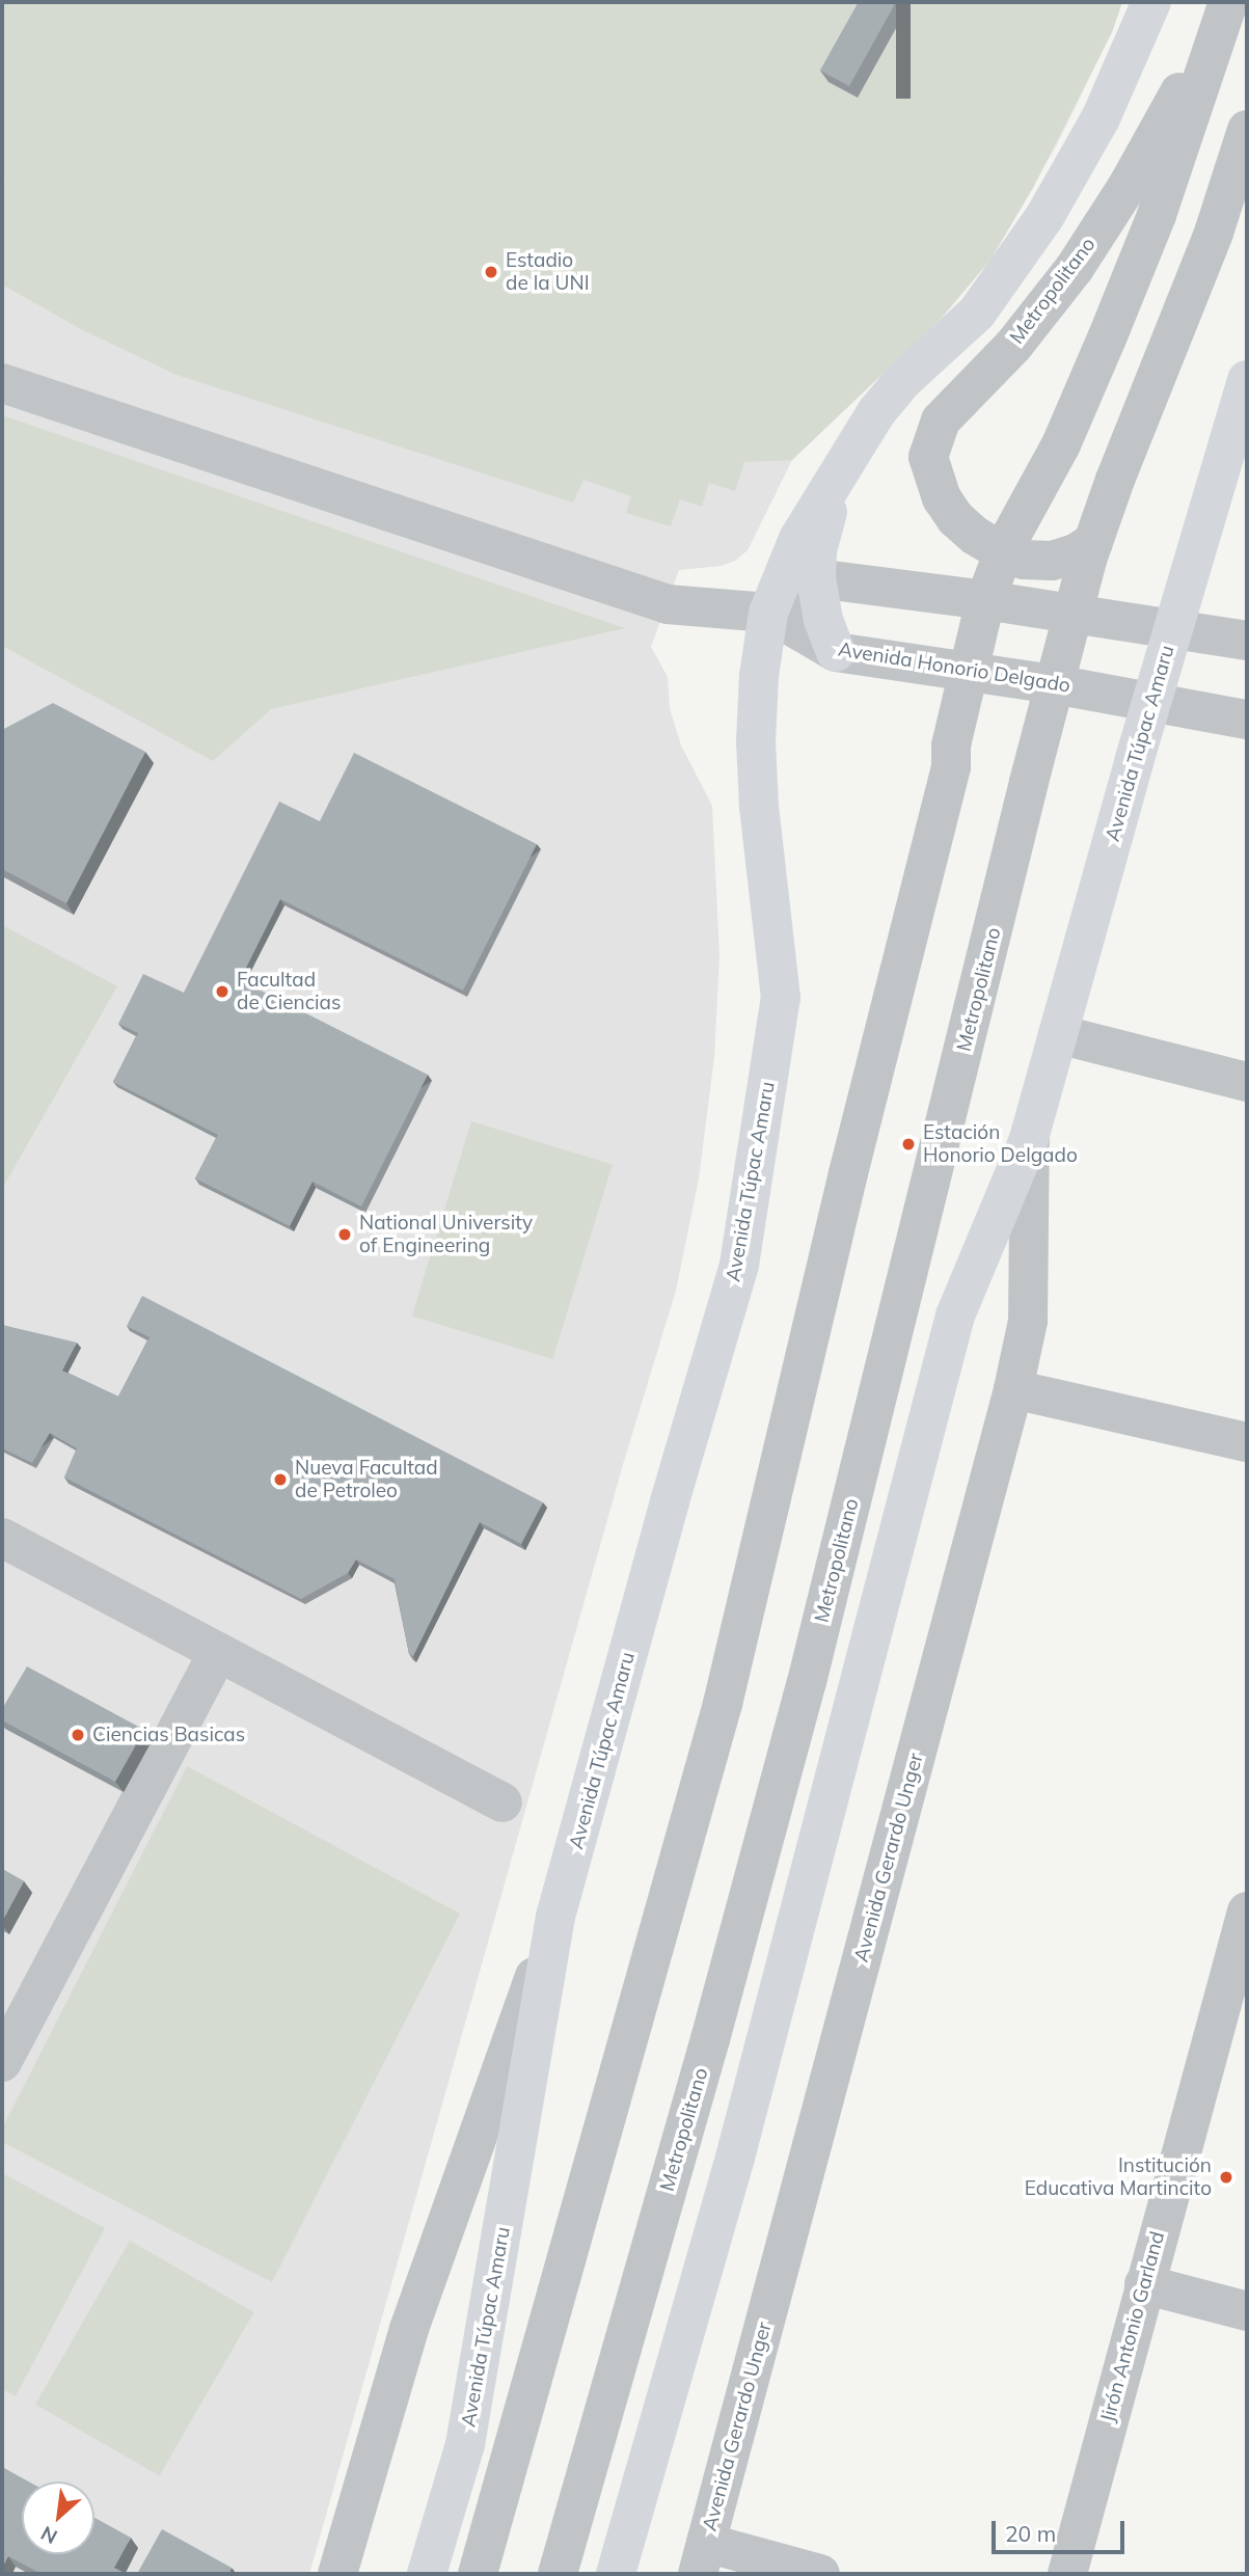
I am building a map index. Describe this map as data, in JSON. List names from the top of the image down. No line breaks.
{"streets":{"main road":["Avenida Túpac Amaru"],"street":["Metropolitano","Avenida Honorio Delgado","Avenida Gerardo Unger","Jirón Antonio Garland"]},"crossings":[["Metropolitano","Avenida Honorio Delgado"],["Avenida Honorio Delgado","Avenida Túpac Amaru"],["Avenida Túpac Amaru","Avenida Gerardo Unger"]],"places":["Estadio de la UNI","Facultad de Ciencias","Estación Honorio Delgado","National University of Engineering","Nueva Facultad de Petroleo","Ciencias Basicas","Institución Educativa Martincito"],"scale_bar":"20 m","north":"bottom left"}
